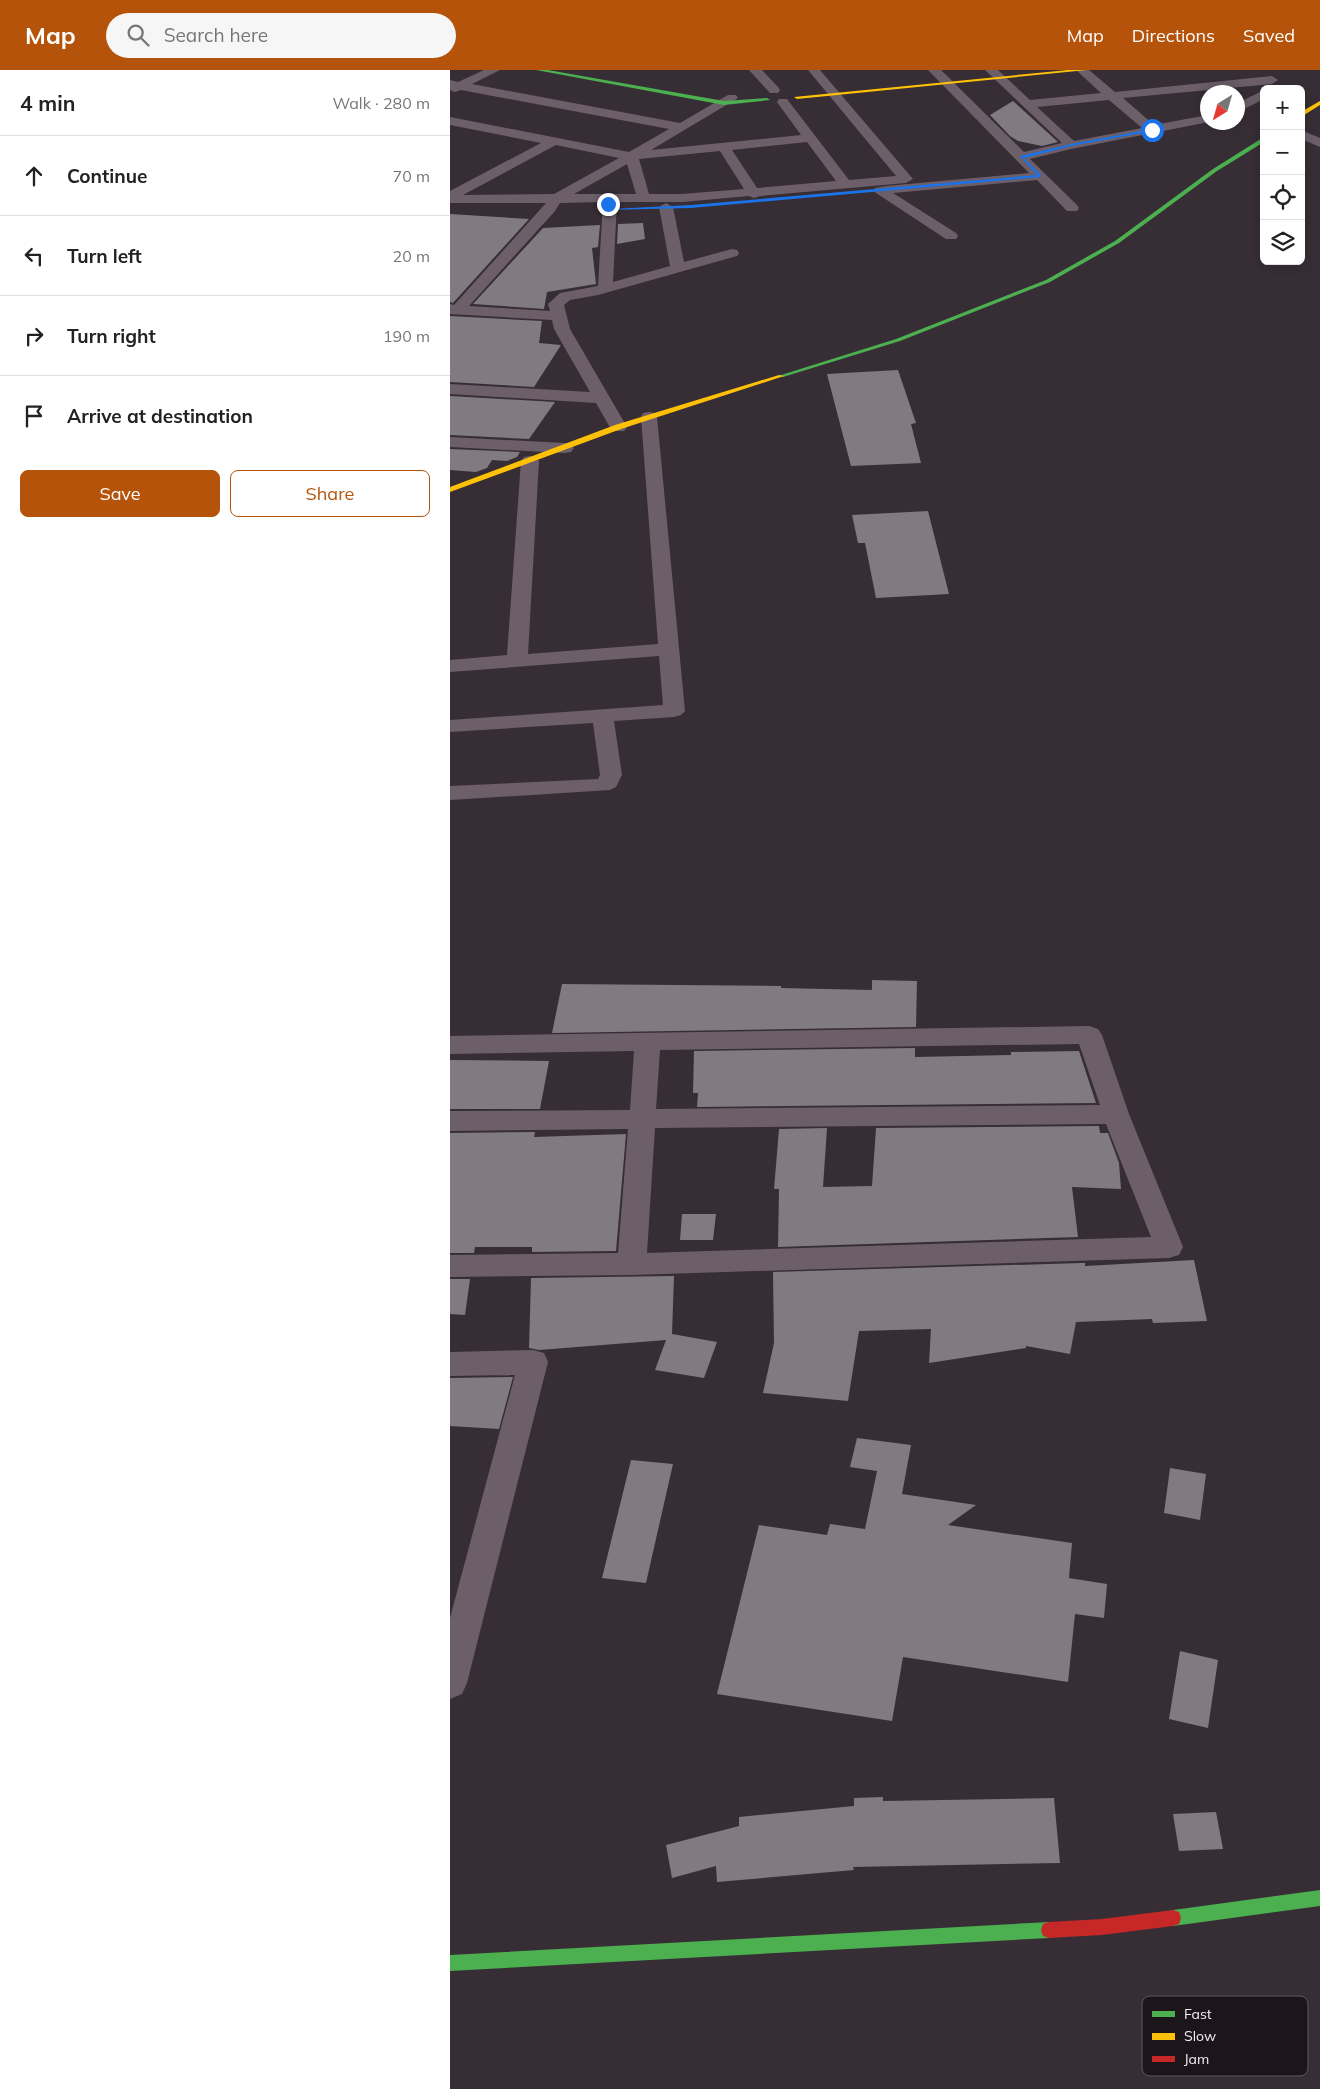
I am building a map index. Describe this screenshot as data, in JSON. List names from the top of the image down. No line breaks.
{"legend":["Fast","Slow","Jam"],"north":"bottom left","page":{"header":"Map","search":"Search here","nav":["Map","Directions","Saved"],"heading":["4 min","Walk · 280 m"],"map_buttons":["+","−"],"list":[["Continue","70 m"],["Turn left","20 m"],["Turn right","190 m"],"Arrive at destination"],"buttons":["Save","Share"]}}
